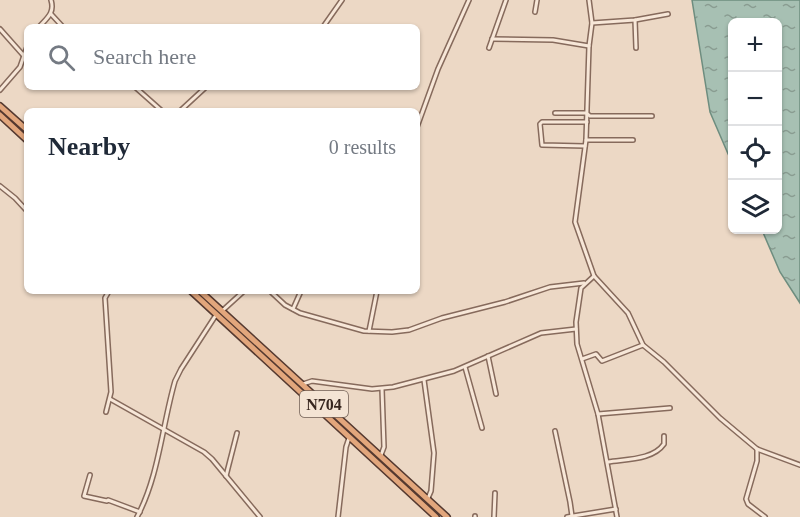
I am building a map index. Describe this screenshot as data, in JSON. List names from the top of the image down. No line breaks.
{"streets":{"highway":["N704"]},"page":{"map_buttons":["+","−"],"search":"Search here","heading":["Nearby","0 results"]}}
